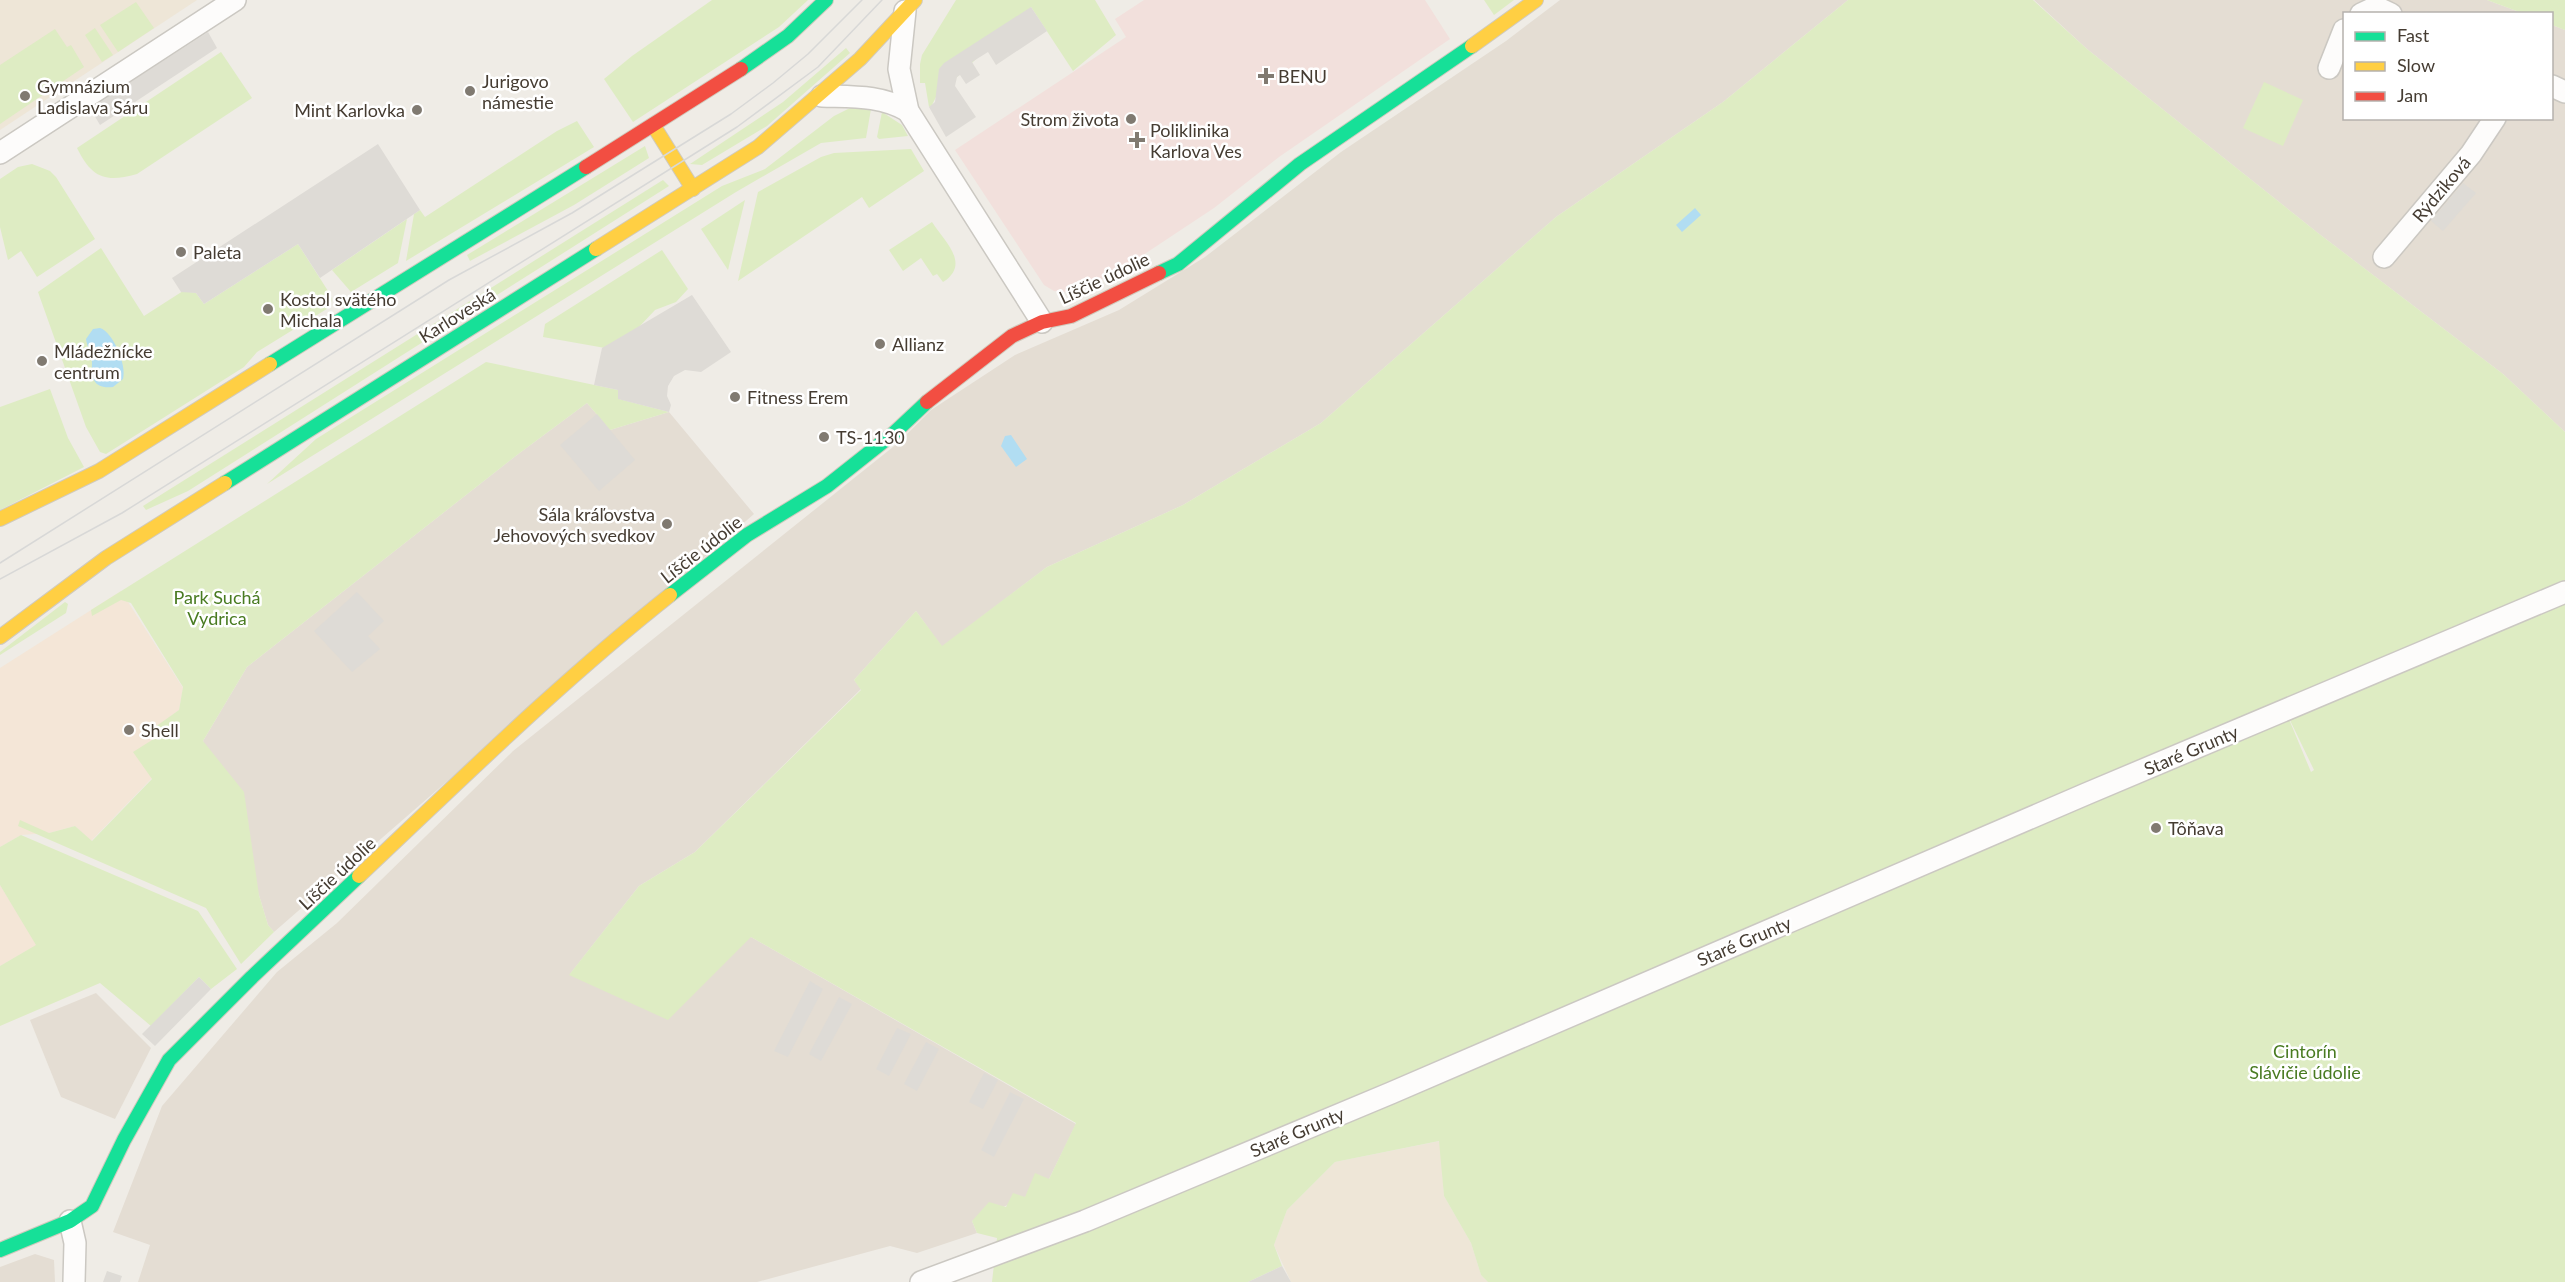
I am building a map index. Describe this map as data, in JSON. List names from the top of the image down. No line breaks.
{"streets":{"main road":["Líščie údolie","Karloveská"],"street":["Rýdziková","Staré Grunty"]},"parks":["Park Suchá Vydrica","Cintorín Slávičie údolie"],"places":{"health":["BENU","Poliklinika Karlova Ves"],"other":["Jurigovo námestie","Gymnázium Ladislava Sáru","Mint Karlovka","Strom života","Paleta","Kostol svätého Michala","Allianz","Mládežnícke centrum","Fitness Erem","TS-1130","Sála kráľovstva Jehovových svedkov","Shell","Tôňava"]},"legend":["Fast","Slow","Jam"]}
